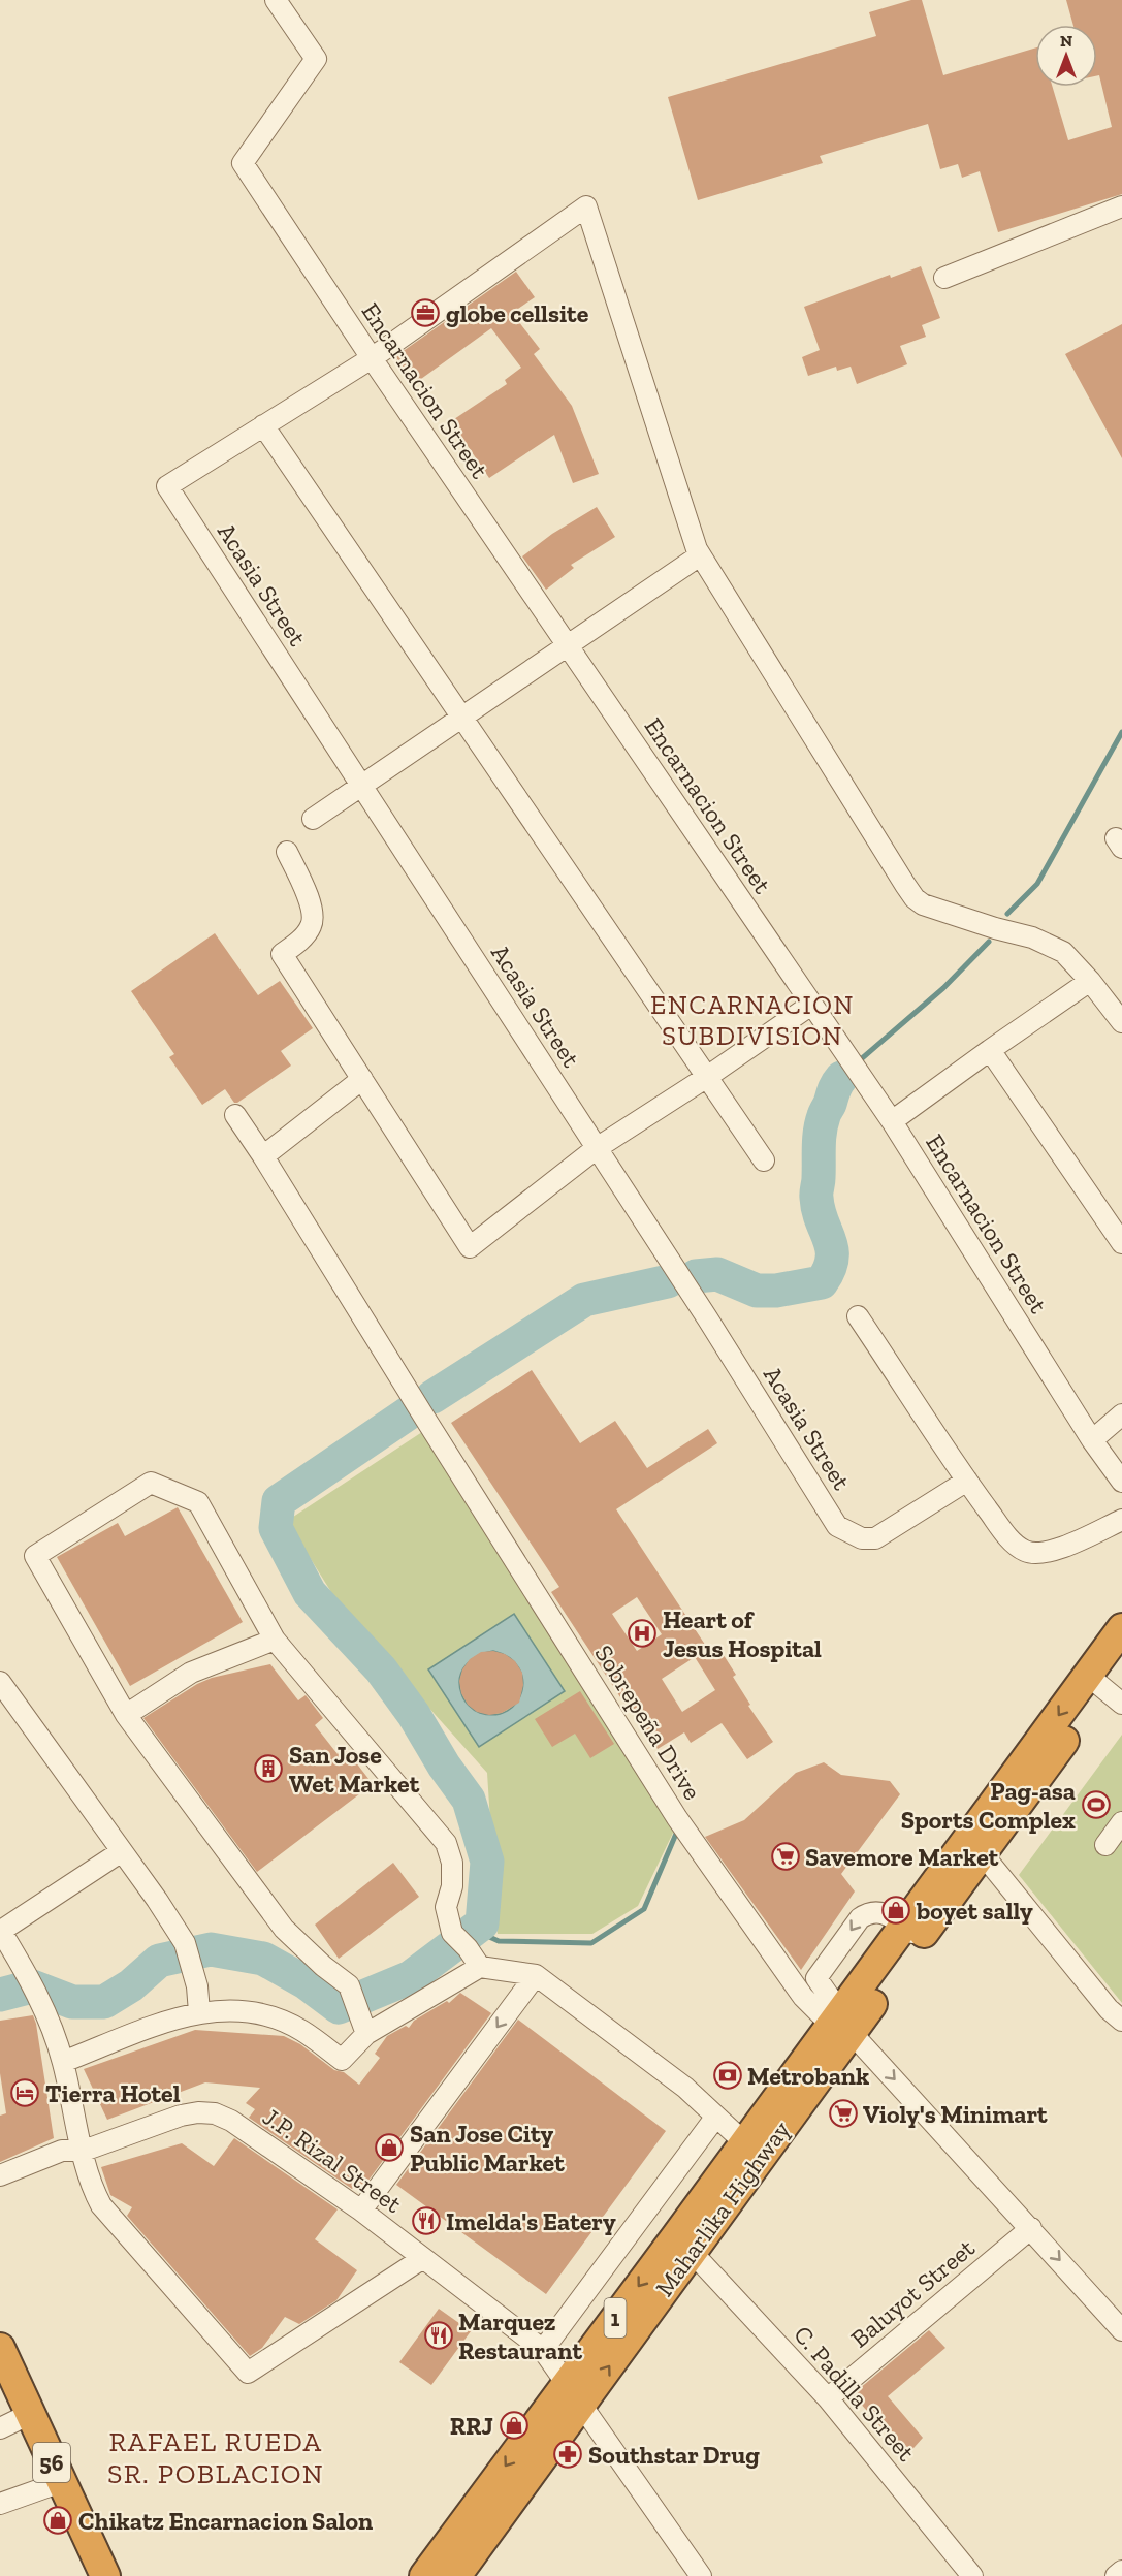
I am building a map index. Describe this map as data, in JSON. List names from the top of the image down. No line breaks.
{"streets":{"highway":["Maharlika Highway","1","56"],"street":["Encarnacion Street","Acasia Street","Sobrepeña Drive","J.P. Rizal Street","Baluyot Street","C. Padilla Street"]},"crossings":[["Sobrepeña Drive","Maharlika Highway"],["J.P. Rizal Street","Maharlika Highway"],["Maharlika Highway","C. Padilla Street"],["Baluyot Street","C. Padilla Street"]],"districts":["ENCARNACION SUBDIVISION","RAFAEL RUEDA SR. POBLACION"],"places":{"office":["globe cellsite"],"hospital":["Heart of Jesus Hospital"],"building":["San Jose Wet Market"],"sports":["Pag-asa Sports Complex"],"supermarket":["Savemore Market","Violy's Minimart"],"shop":["boyet sally","San Jose City Public Market","RRJ","Chikatz Encarnacion Salon"],"bank":["Metrobank"],"hotel":["Tierra Hotel"],"restaurant":["Imelda's Eatery","Marquez Restaurant"],"pharmacy":["Southstar Drug"]},"north":"top"}
